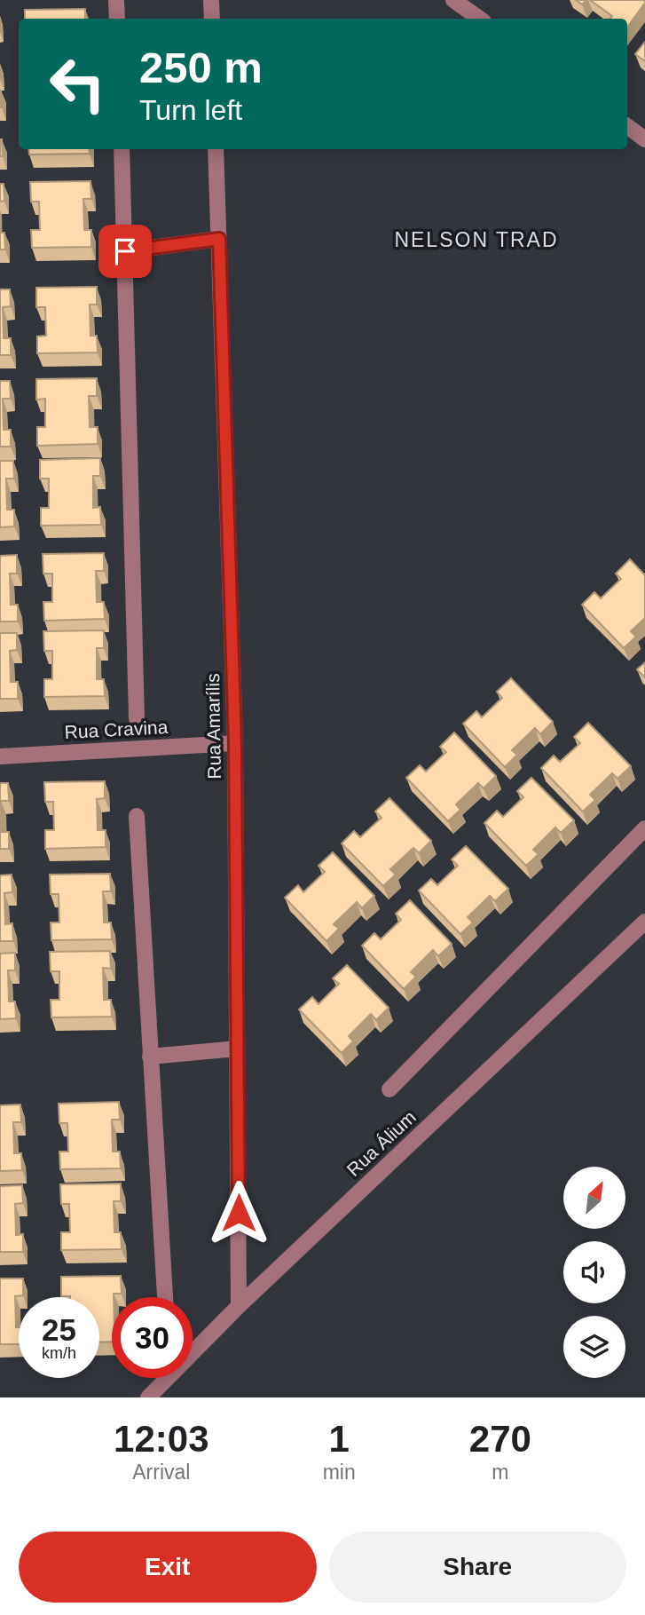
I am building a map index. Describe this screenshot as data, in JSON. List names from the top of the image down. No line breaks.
{"streets":{"street":["Rua Amarílis","Rua Cravina","Rua Álium"]},"crossings":[["Rua Amarílis","Rua Cravina"],["Rua Amarílis","Rua Álium"]],"districts":["NELSON TRAD"],"north":"top right","page":{"turn":["250 m","Turn left"],"speed":"25 km/h","limit":"30","eta":["12:03","Arrival","1","min","270","m"],"buttons":["Exit","Share"]}}
